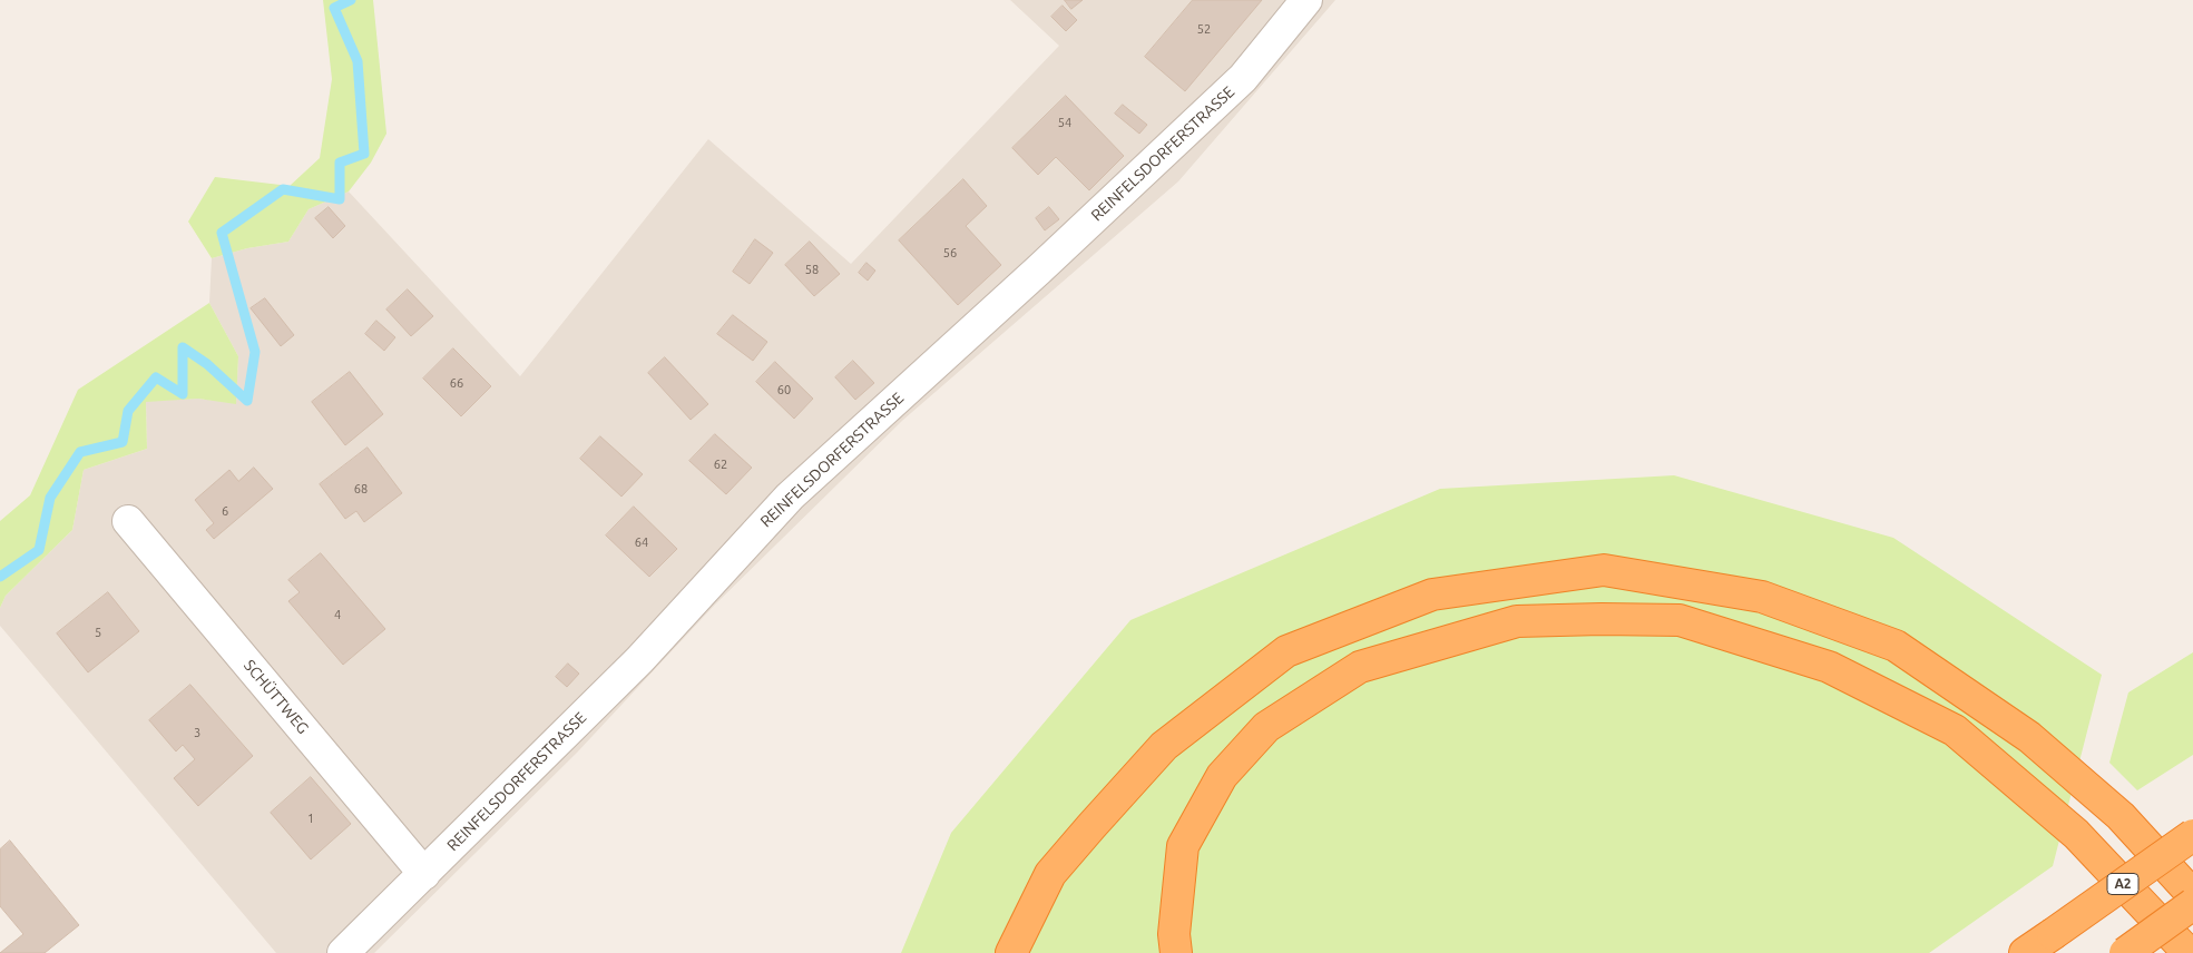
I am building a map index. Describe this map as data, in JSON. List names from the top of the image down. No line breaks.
{"streets":{"highway":["A2"],"street":["REINFELSDORFERSTRASSE","SCHÜTTWEG"]},"crossings":[["REINFELSDORFERSTRASSE","SCHÜTTWEG"]],"house_numbers":["52","54","56","58","66","60","62","68","6","64","4","5","3","1"]}
